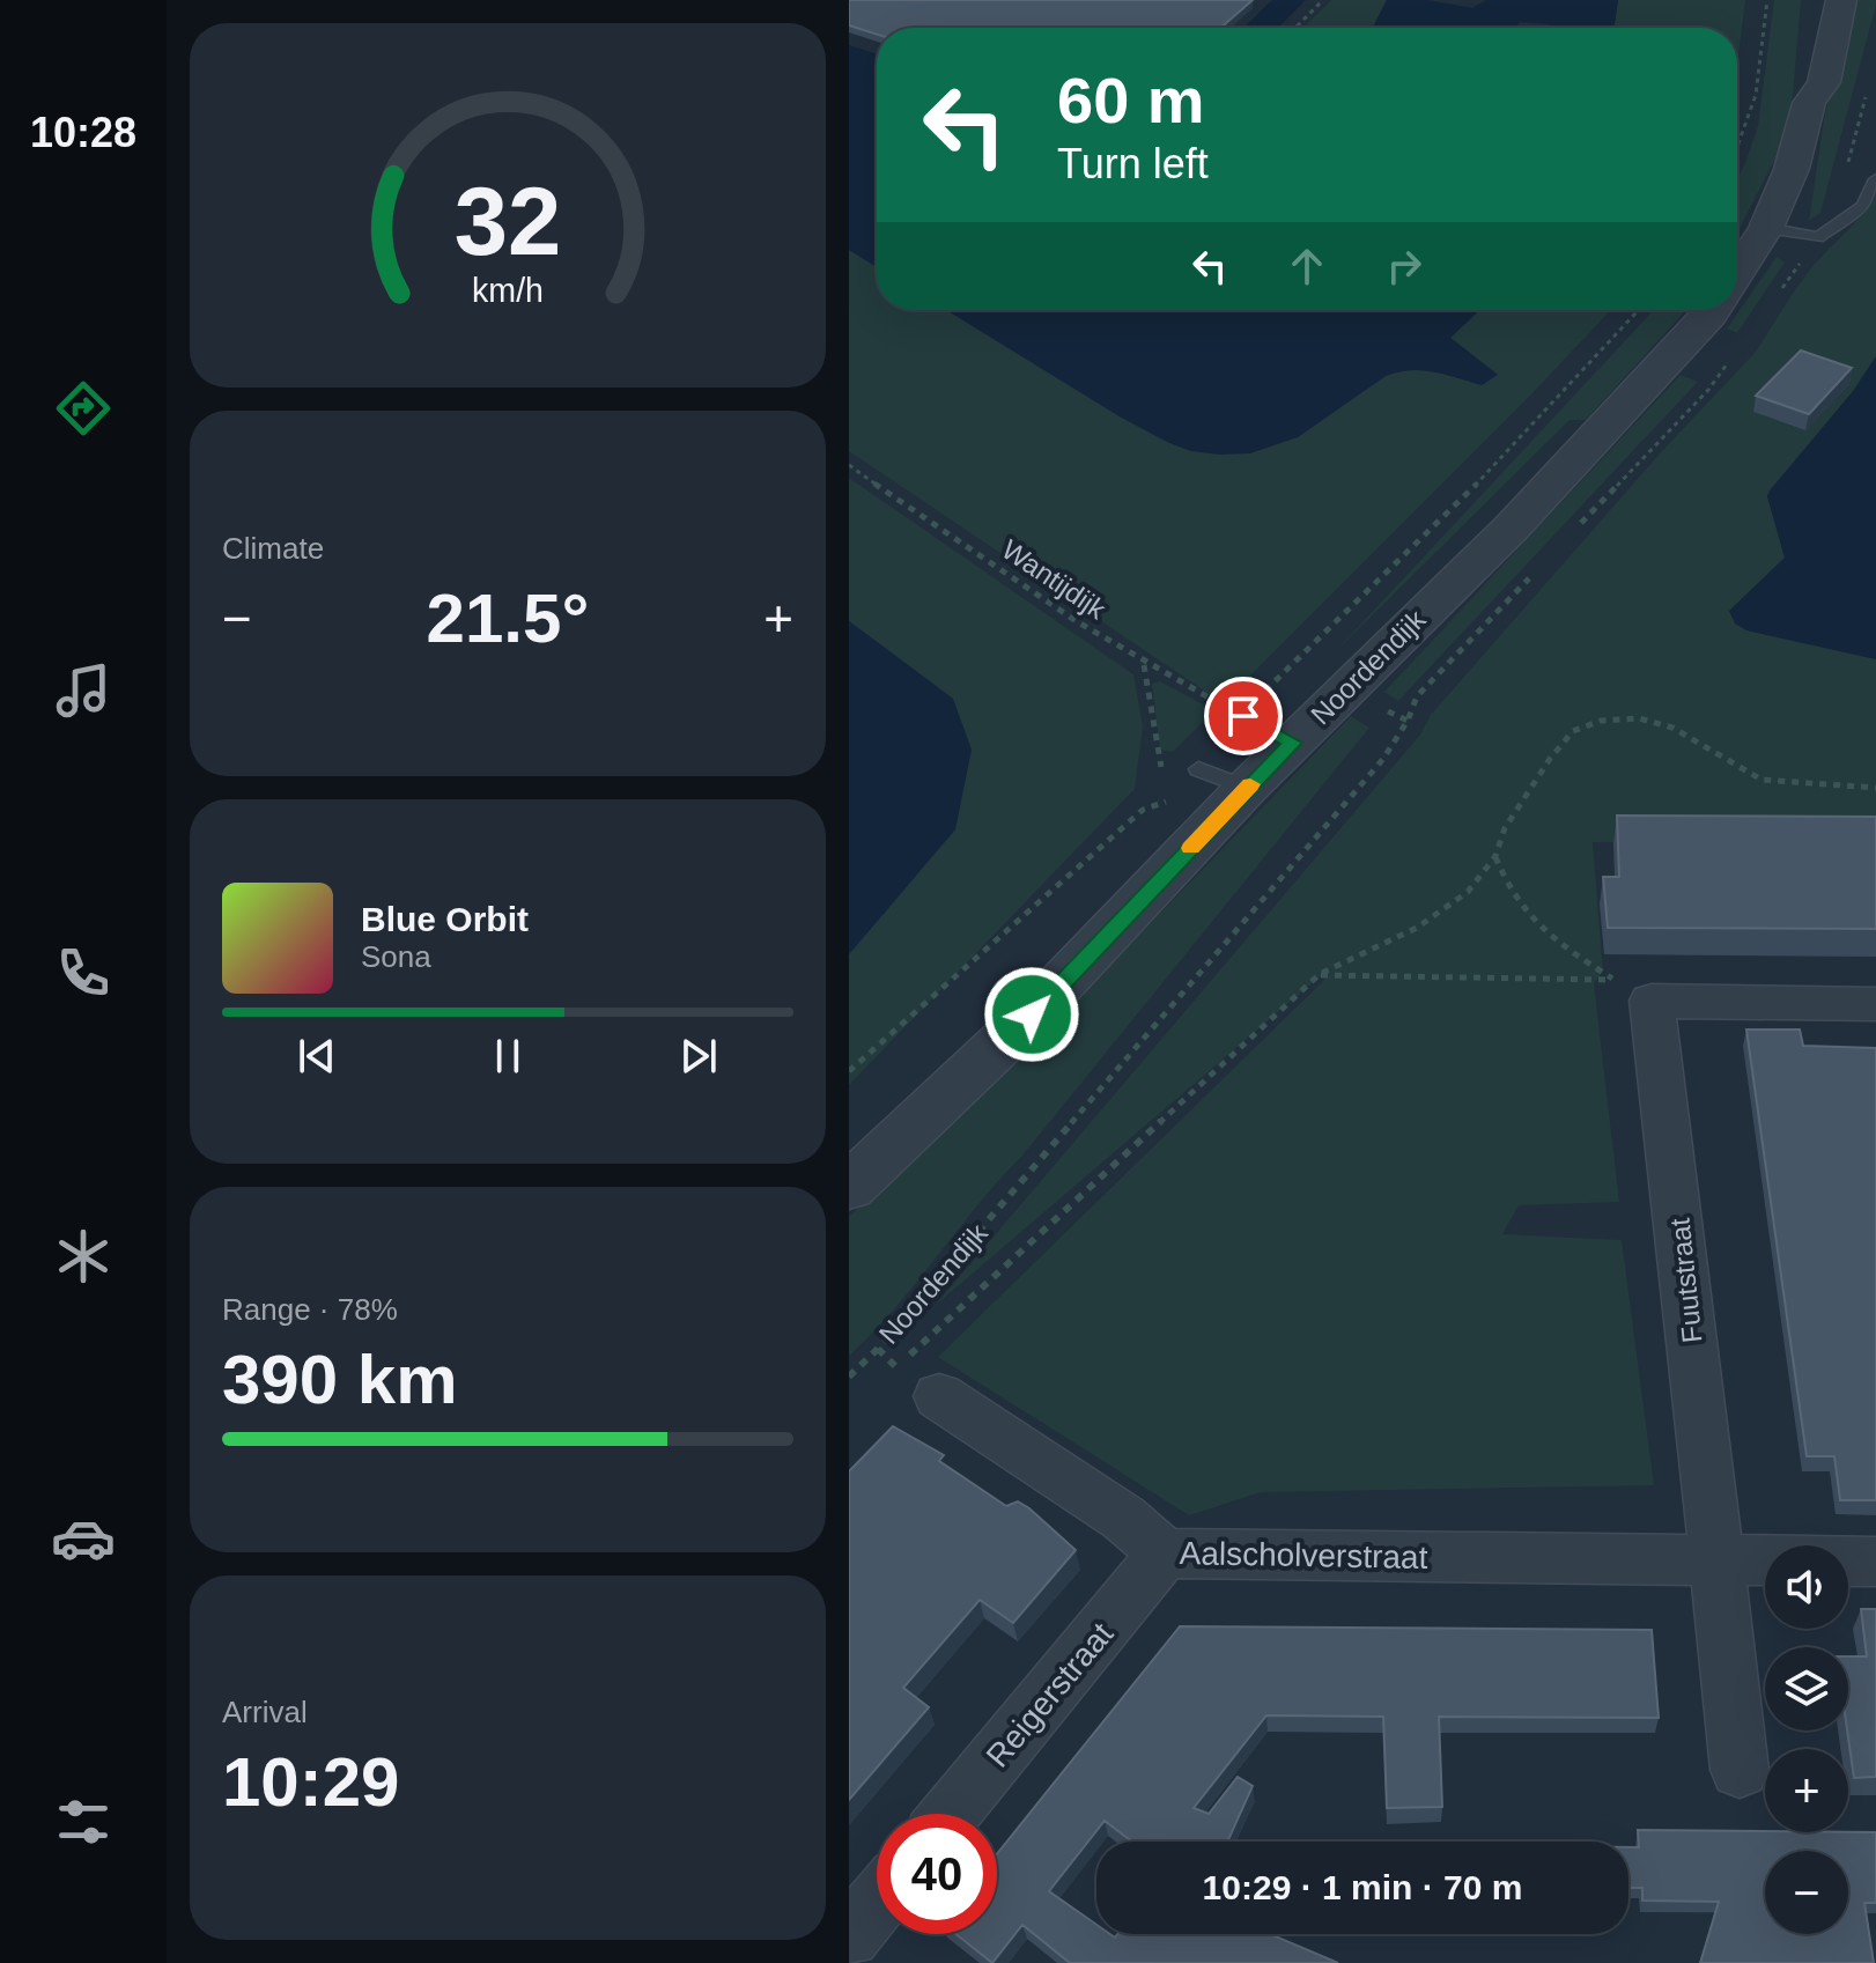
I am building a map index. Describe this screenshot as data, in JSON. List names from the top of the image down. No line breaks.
{"streets":{"street":["Noordendijk","Fuutstraat","Aalscholverstraat","Reigerstraat"],"path":["Wantijdijk"]},"crossings":[["Fuutstraat","Aalscholverstraat"],["Aalscholverstraat","Reigerstraat"]],"page":{"tabs":"10:28","turn":["60 m","Turn left"],"tile":["Climate",["Range · 78%","390 km"],["Arrival","10:29"]],"heat":["−","21.5°","+"],"song":["Blue Orbit","Sona"],"map_buttons":["+","−"],"limit":"40","trip":"10:29 · 1 min · 70 m","gauge":["32","km/h"]}}
